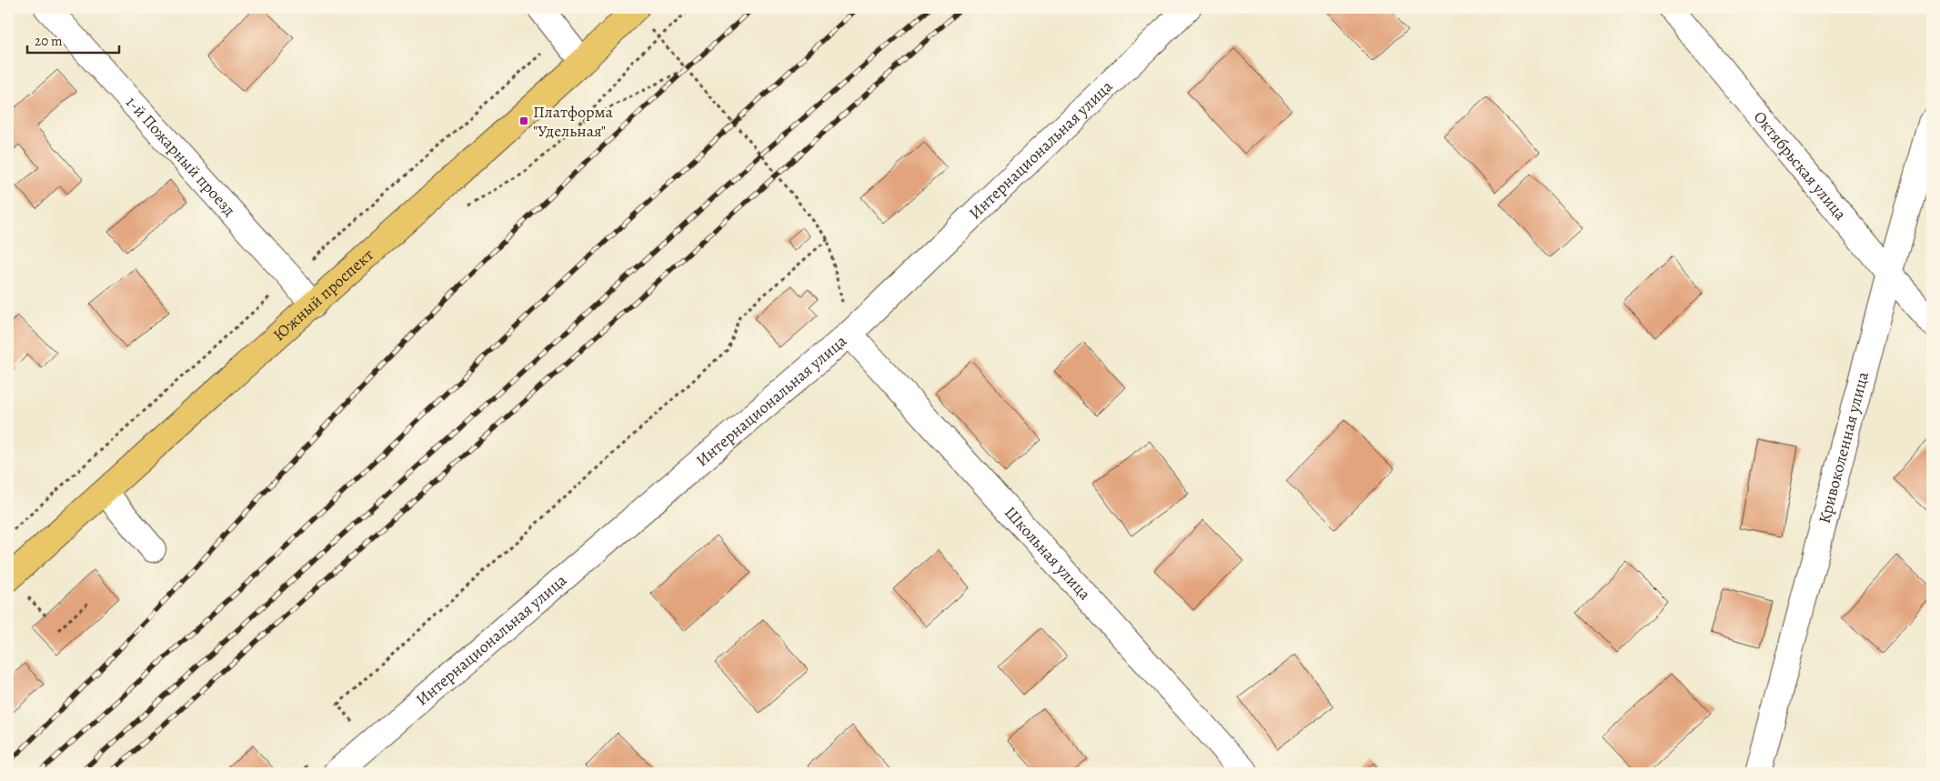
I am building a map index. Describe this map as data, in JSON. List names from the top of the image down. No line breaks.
{"streets":{"main road":["Южный проспект"],"street":["Интернациональная улица","1-й Пожарный проезд","Октябрьская улица","Кривоколенная улица","Школьная улица"]},"crossings":[["Интернациональная улица","Школьная улица"],["1-й Пожарный проезд","Южный проспект"],["Октябрьская улица","Кривоколенная улица"]],"places":{"transit":["Платформа \"Удельная\""]},"scale_bar":"20 m"}
